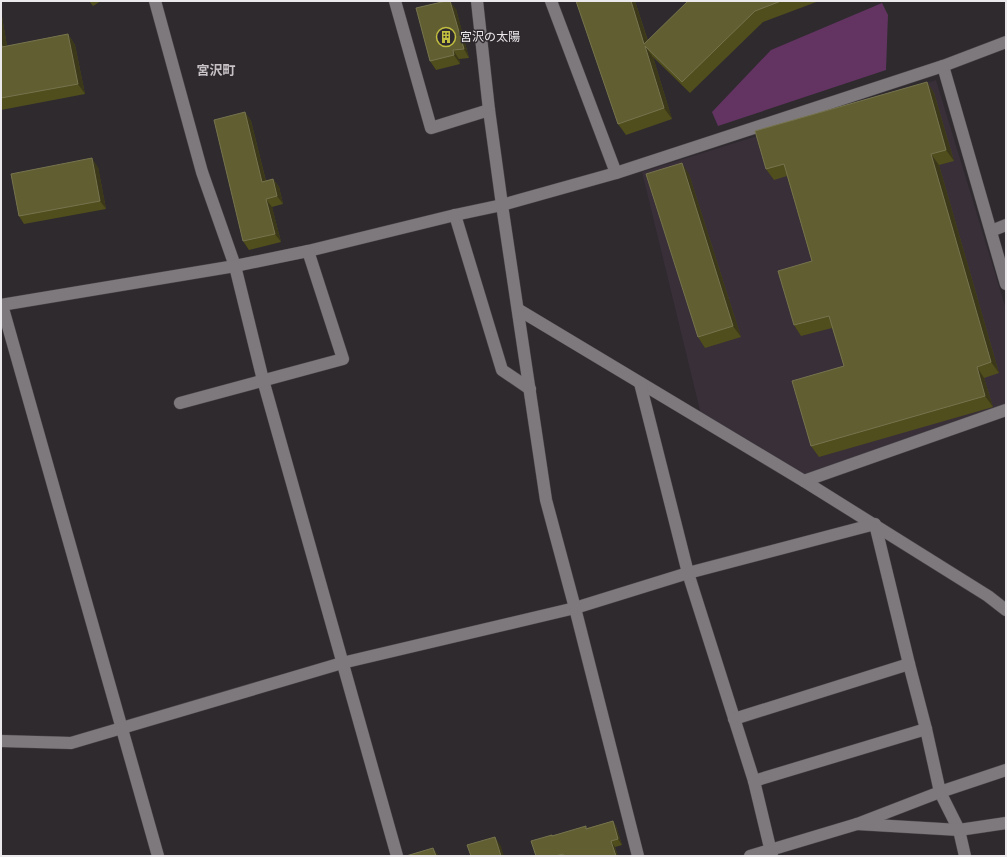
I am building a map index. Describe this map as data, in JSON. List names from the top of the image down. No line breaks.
{"districts":["宮沢町"],"places":{"building":["宮沢の太陽"]}}
